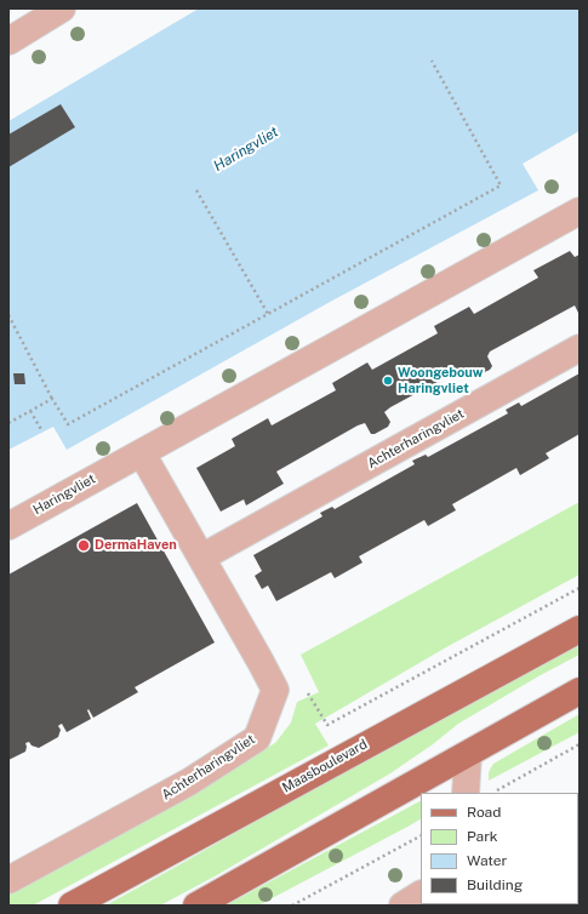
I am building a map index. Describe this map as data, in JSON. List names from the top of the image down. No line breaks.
{"streets":{"main road":["Maasboulevard"],"street":["Achterharingvliet","Haringvliet"]},"crossings":[["Achterharingvliet","Haringvliet"]],"water":["Haringvliet"],"places":["Woongebouw Haringvliet","DermaHaven"],"legend":["Road","Park","Water","Building"]}
